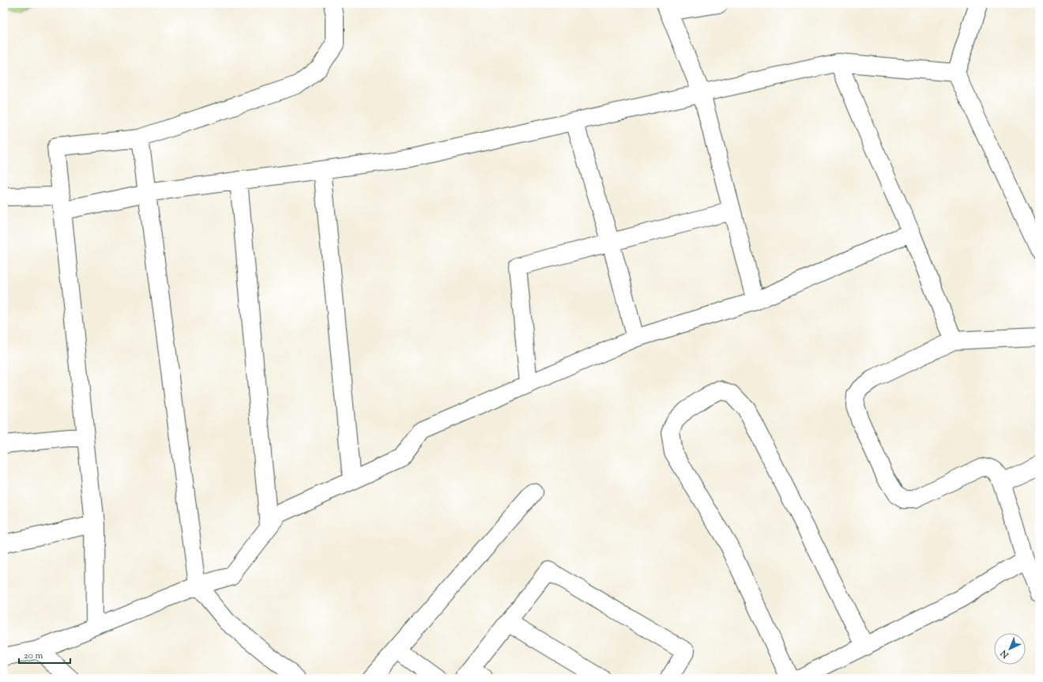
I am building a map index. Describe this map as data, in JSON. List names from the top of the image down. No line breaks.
{"scale_bar":"20 m","north":"bottom left"}
